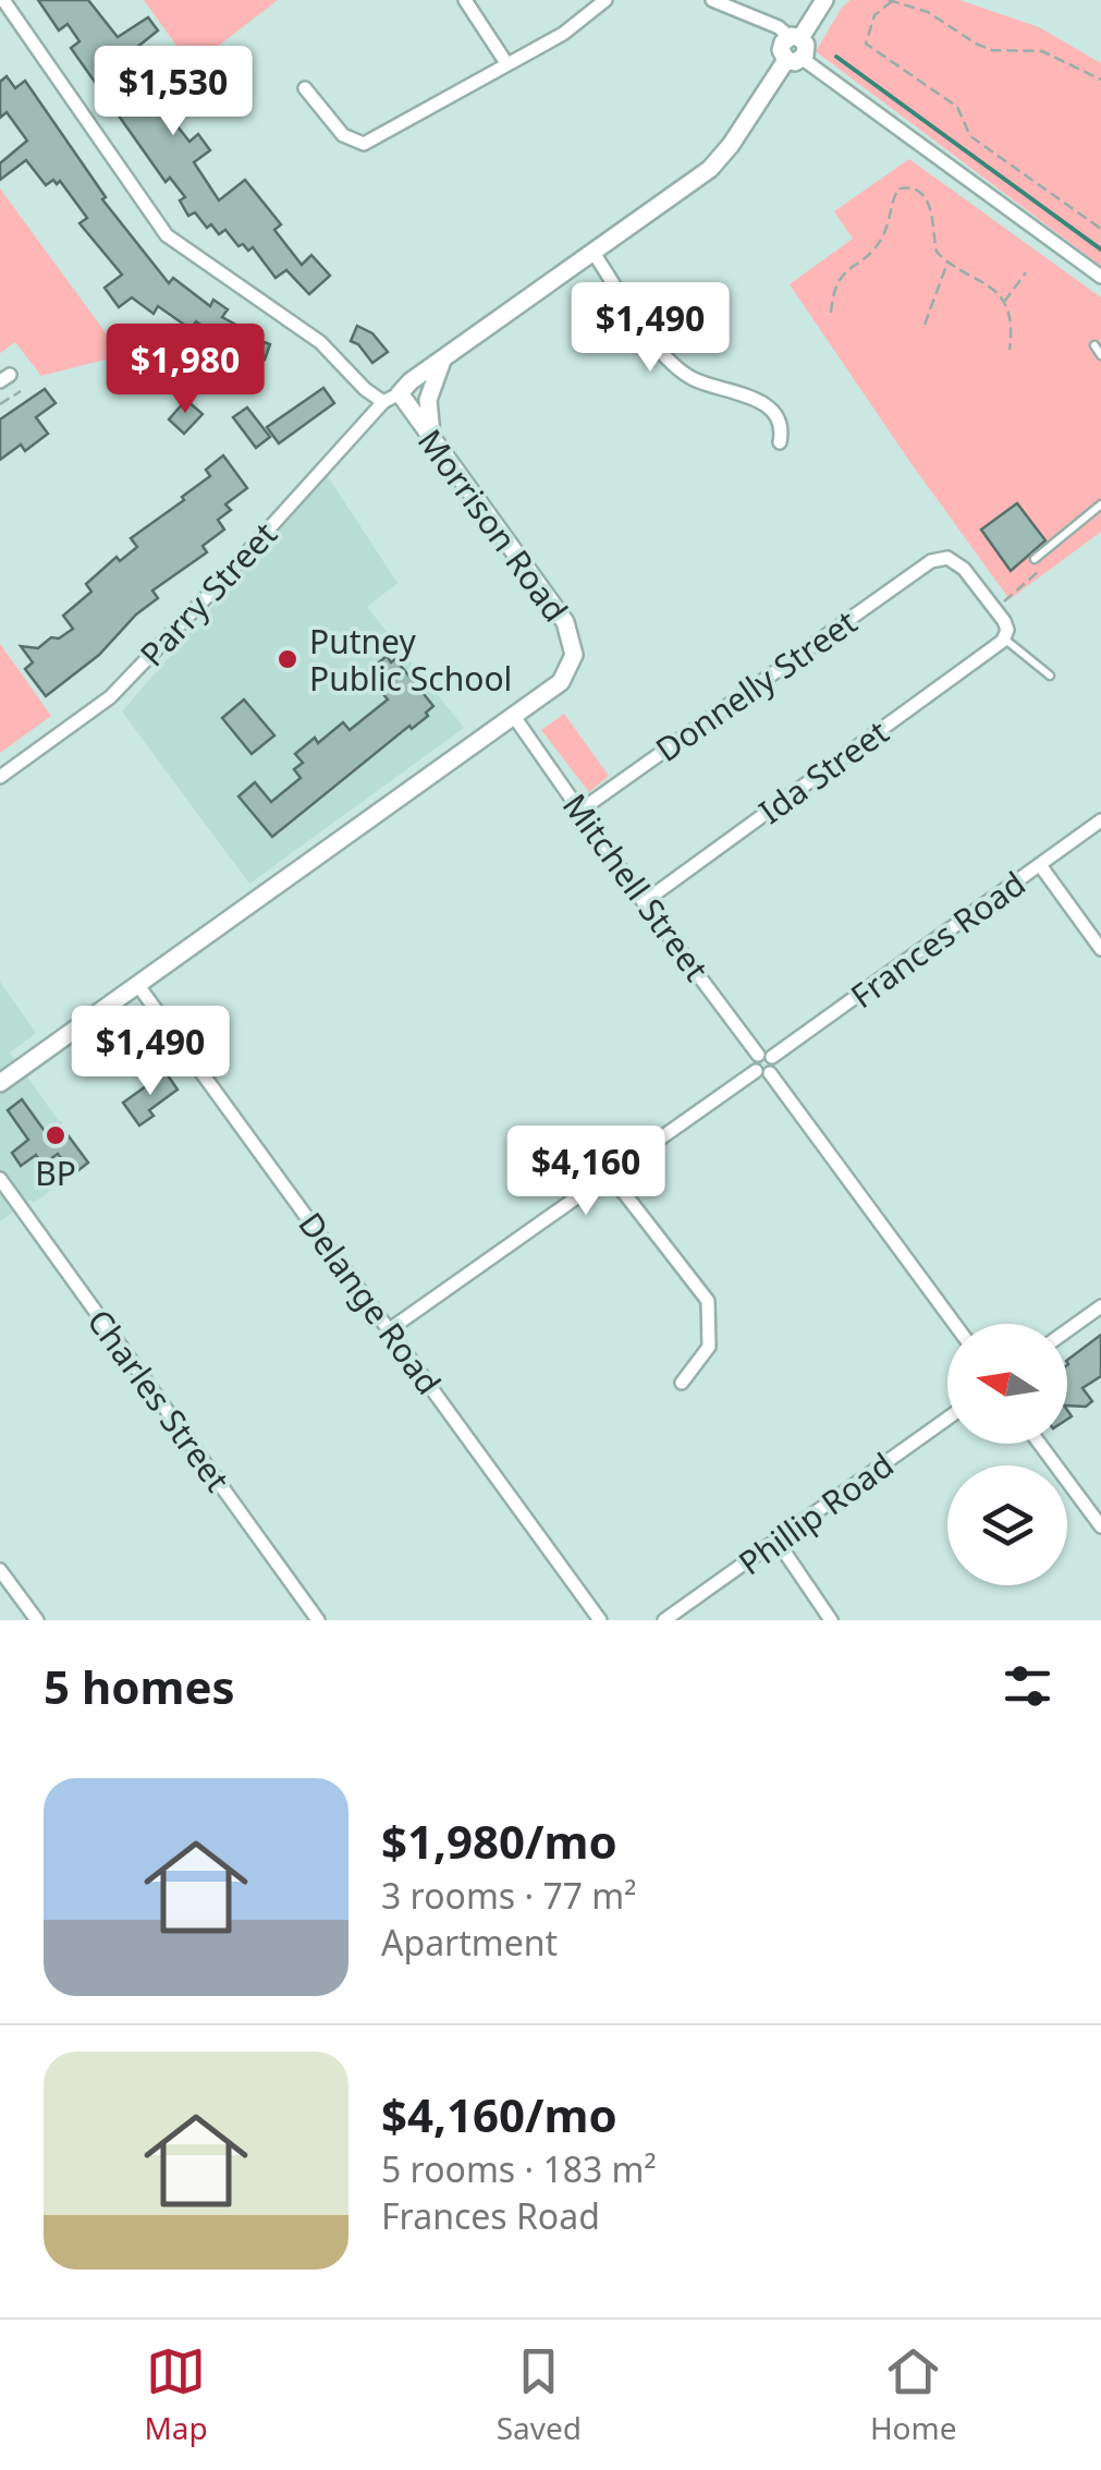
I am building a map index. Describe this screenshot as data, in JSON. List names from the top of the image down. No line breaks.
{"streets":{"street":["Morrison Road","Parry Street","Donnelly Street","Ida Street","Mitchell Street","Frances Road","Delange Road","Charles Street","Phillip Road"]},"crossings":[["Morrison Road","Parry Street"],["Morrison Road","Mitchell Street"],["Morrison Road","Delange Road"],["Donnelly Street","Ida Street"],["Donnelly Street","Mitchell Street"],["Ida Street","Mitchell Street"],["Mitchell Street","Frances Road"]],"places":["Putney Public School","BP"],"north":"left","page":{"price":["$1,530","$1,490","$1,980","$1,490","$4,160"],"heading":"5 homes","list":[{"name":"$1,980/mo","note":"3 rooms · 77 m² · Apartment"},{"name":"$4,160/mo","note":"5 rooms · 183 m² · Frances Road"}],"tabs":["Map","Saved","Home"]}}
